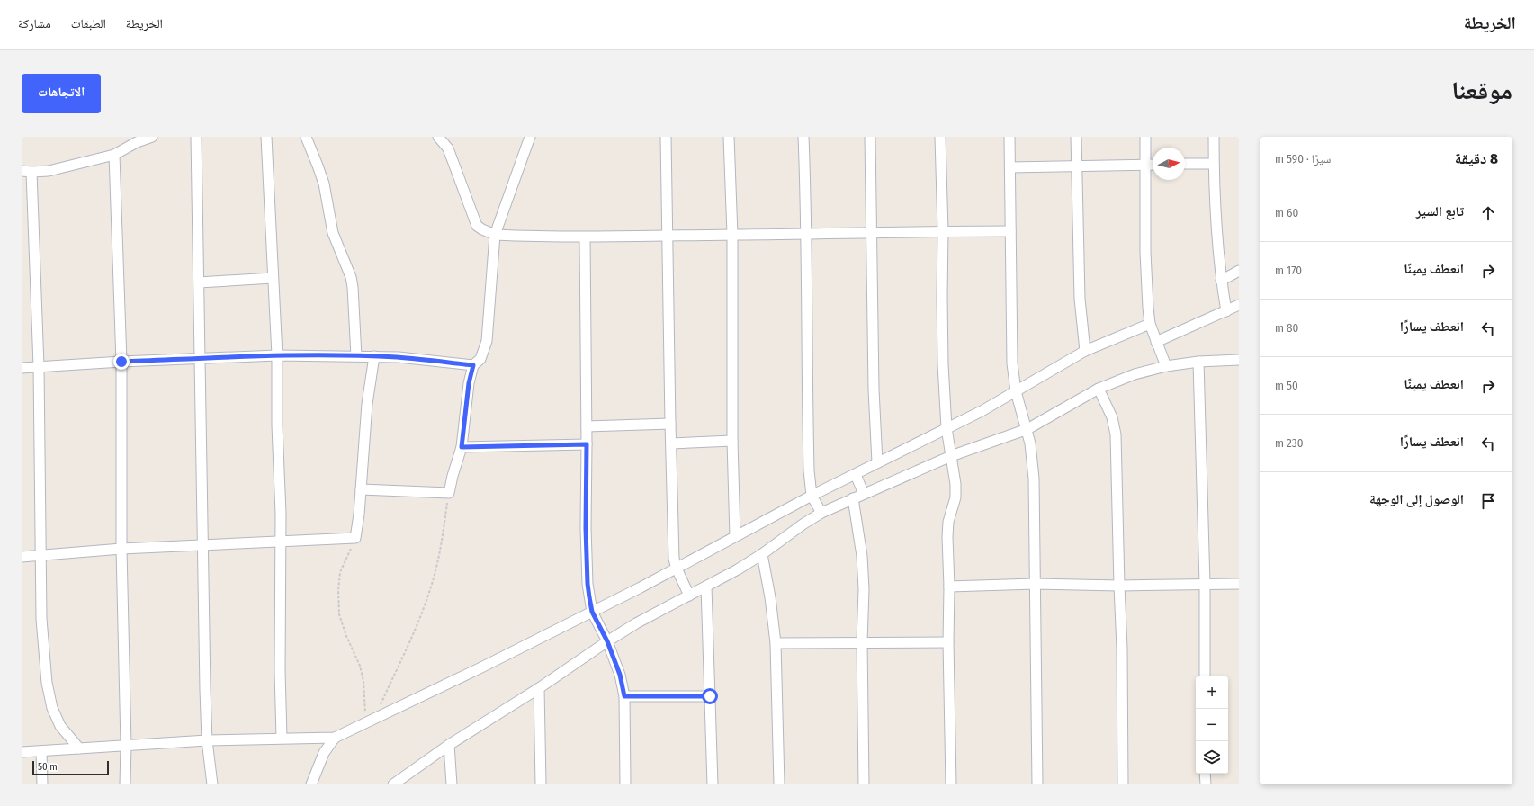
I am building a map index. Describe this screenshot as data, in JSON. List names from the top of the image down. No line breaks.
{"scale_bar":"50 m","north":"right","page":{"header":"الخريطة","nav":["الخريطة","الطبقات","مشاركة"],"title":"موقعنا","buttons":"الاتجاهات","heading":["8 دقيقة","سيرًا · 590 m"],"list":[["تابع السير","60 m"],["انعطف يمينًا","170 m"],["انعطف يسارًا","80 m"],["انعطف يمينًا","50 m"],["انعطف يسارًا","230 m"],"الوصول إلى الوجهة"],"map_buttons":["+","−"],"scale":"50 m"}}
